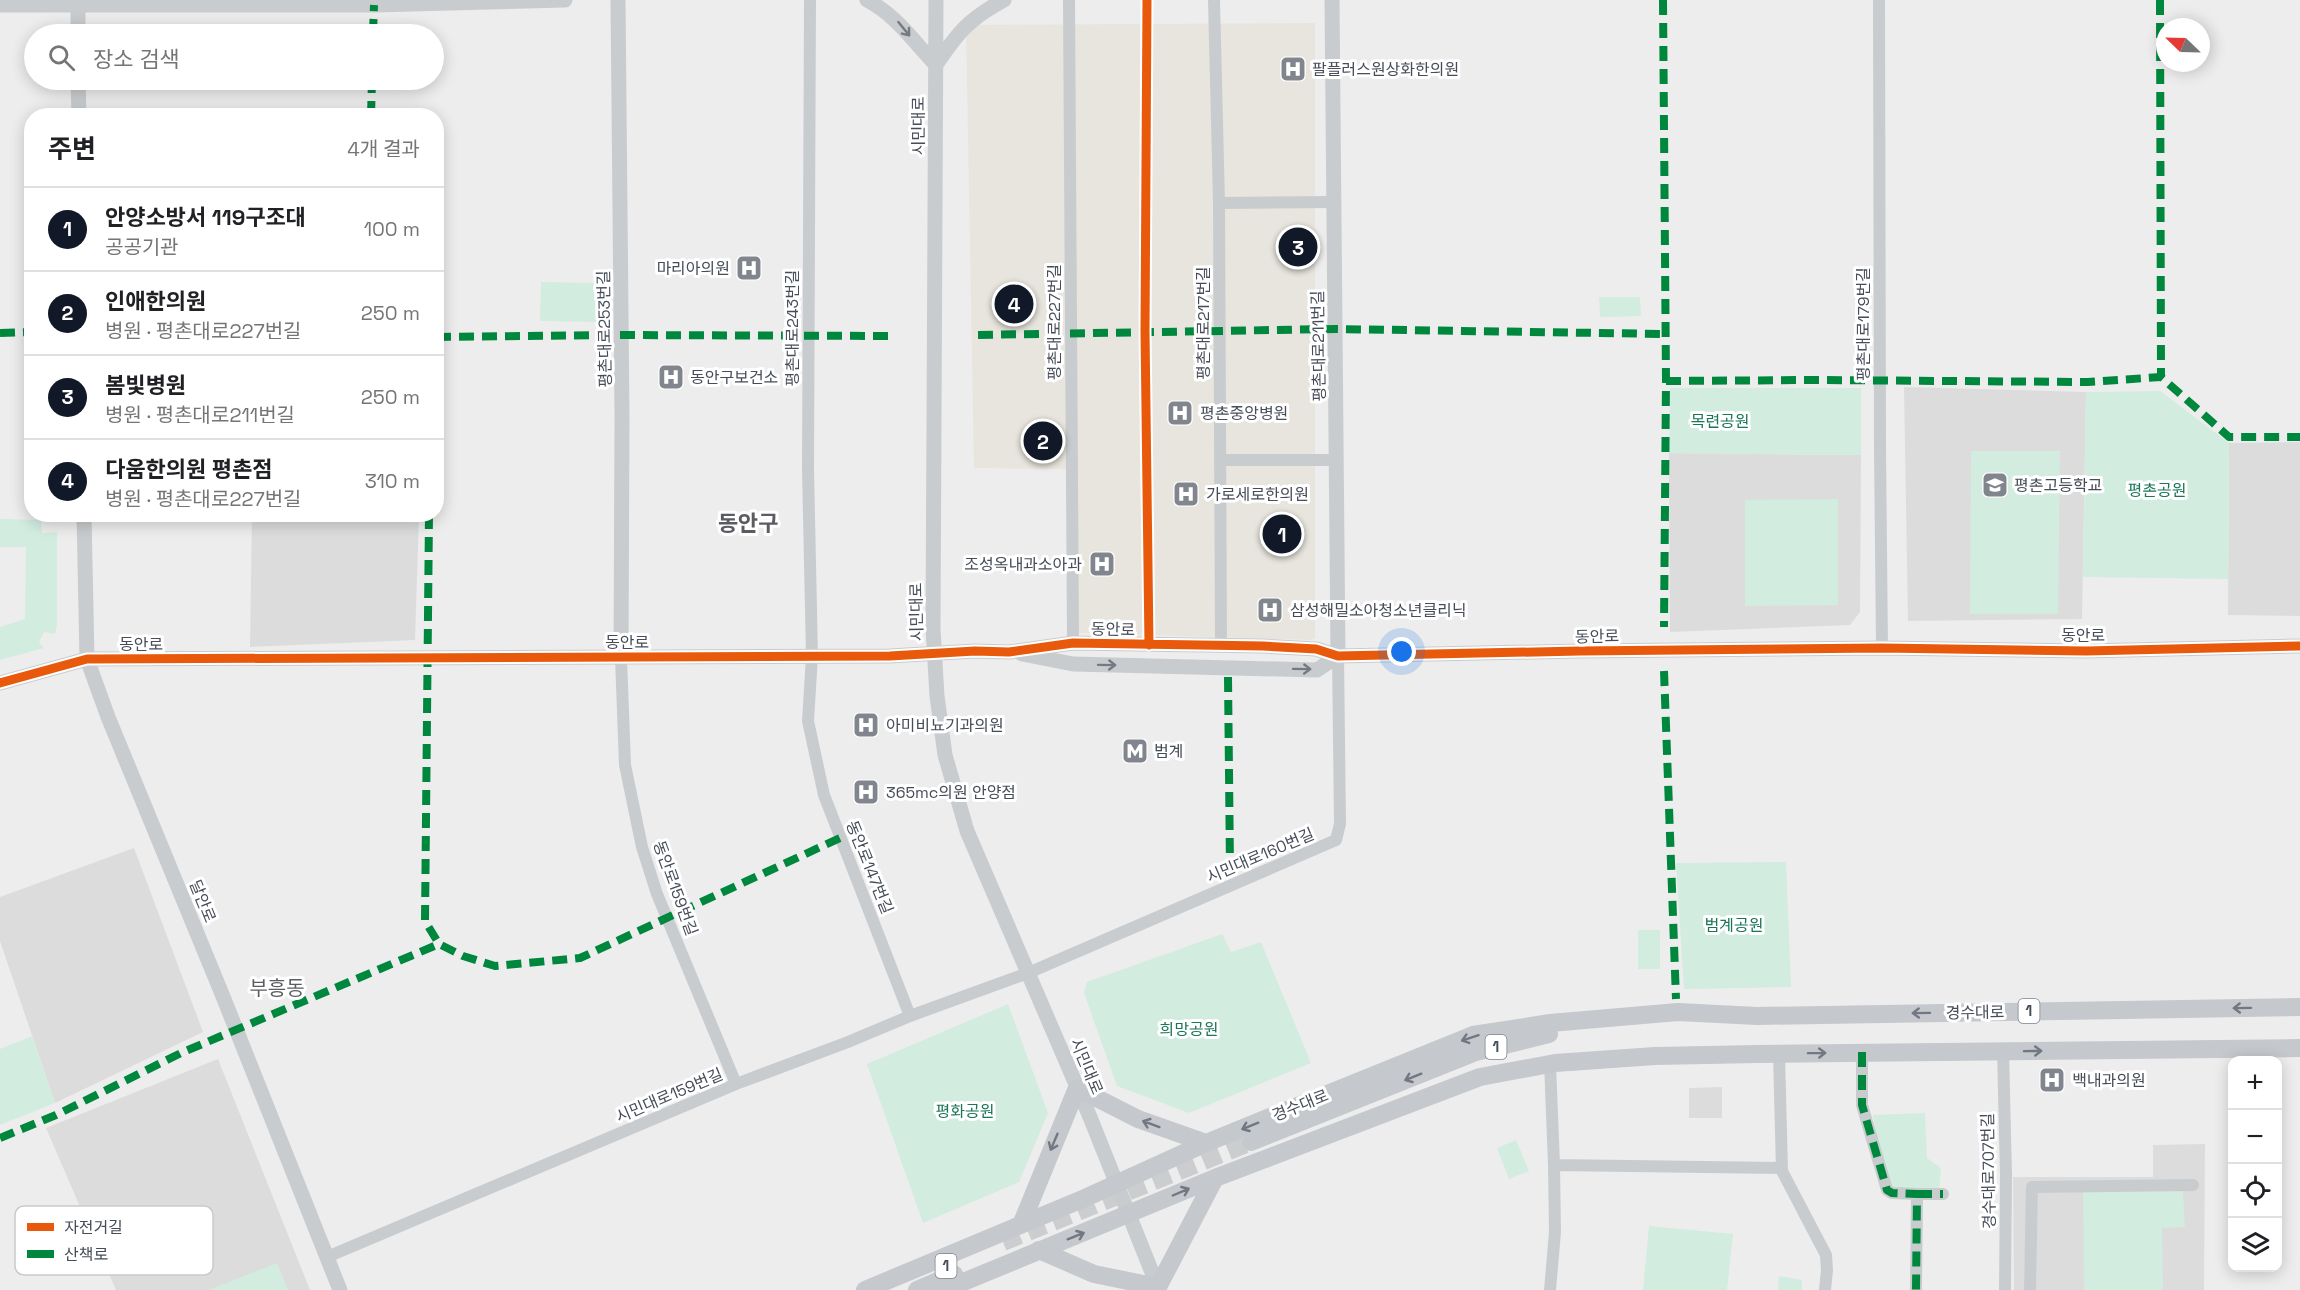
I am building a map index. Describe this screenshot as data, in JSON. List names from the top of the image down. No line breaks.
{"streets":{"main road":["1","경수대로"],"street":["시민대로","평촌대로227번길","평촌대로217번길","평촌대로179번길","평촌대로243번길","평촌대로253번길","평촌대로211번길","동안로","시민대로160번길","동안로147번길","동안로159번길","달안로","시민대로159번길","경수대로707번길"]},"crossings":[["시민대로","동안로"],["시민대로","시민대로160번길"],["시민대로","경수대로"],["시민대로","시민대로159번길"],["평촌대로227번길","동안로"],["평촌대로217번길","동안로"],["평촌대로179번길","동안로"],["평촌대로243번길","동안로"],["평촌대로243번길","동안로147번길"],["평촌대로253번길","동안로"],["평촌대로253번길","동안로159번길"],["평촌대로211번길","동안로"],["평촌대로211번길","시민대로160번길"],["동안로","시민대로160번길"],["동안로","동안로147번길"],["동안로","동안로159번길"],["동안로","달안로"],["시민대로160번길","시민대로159번길"],["동안로147번길","시민대로159번길"],["동안로159번길","시민대로159번길"],["달안로","시민대로159번길"],["경수대로","경수대로707번길"]],"districts":["동안구","부흥동"],"parks":["목련공원","평촌공원","범계공원","희망공원","평화공원"],"places":{"hospital":["팔플러스원상화한의원","마리아의원","동안구보건소","평촌중앙병원","가로세로한의원","조성옥내과소아과","삼성해밀소아청소년클리닉","아미비뇨기과의원","365mc의원 안양점","백내과의원"],"school or university":["평촌고등학교"],"metro station":["범계"]},"legend":["자전거길","산책로"],"north":"top left","page":{"search":"장소 검색","heading":["주변","4개 결과"],"list":[{"mark":"1","name":"안양소방서 119구조대","note":"공공기관","value":"100 m"},{"mark":"2","name":"인애한의원","note":"병원 · 평촌대로227번길","value":"250 m"},{"mark":"3","name":"봄빛병원","note":"병원 · 평촌대로211번길","value":"250 m"},{"mark":"4","name":"다움한의원 평촌점","note":"병원 · 평촌대로227번길","value":"310 m"}],"pins":["3","4","2","1"],"map_buttons":["+","−"]}}
